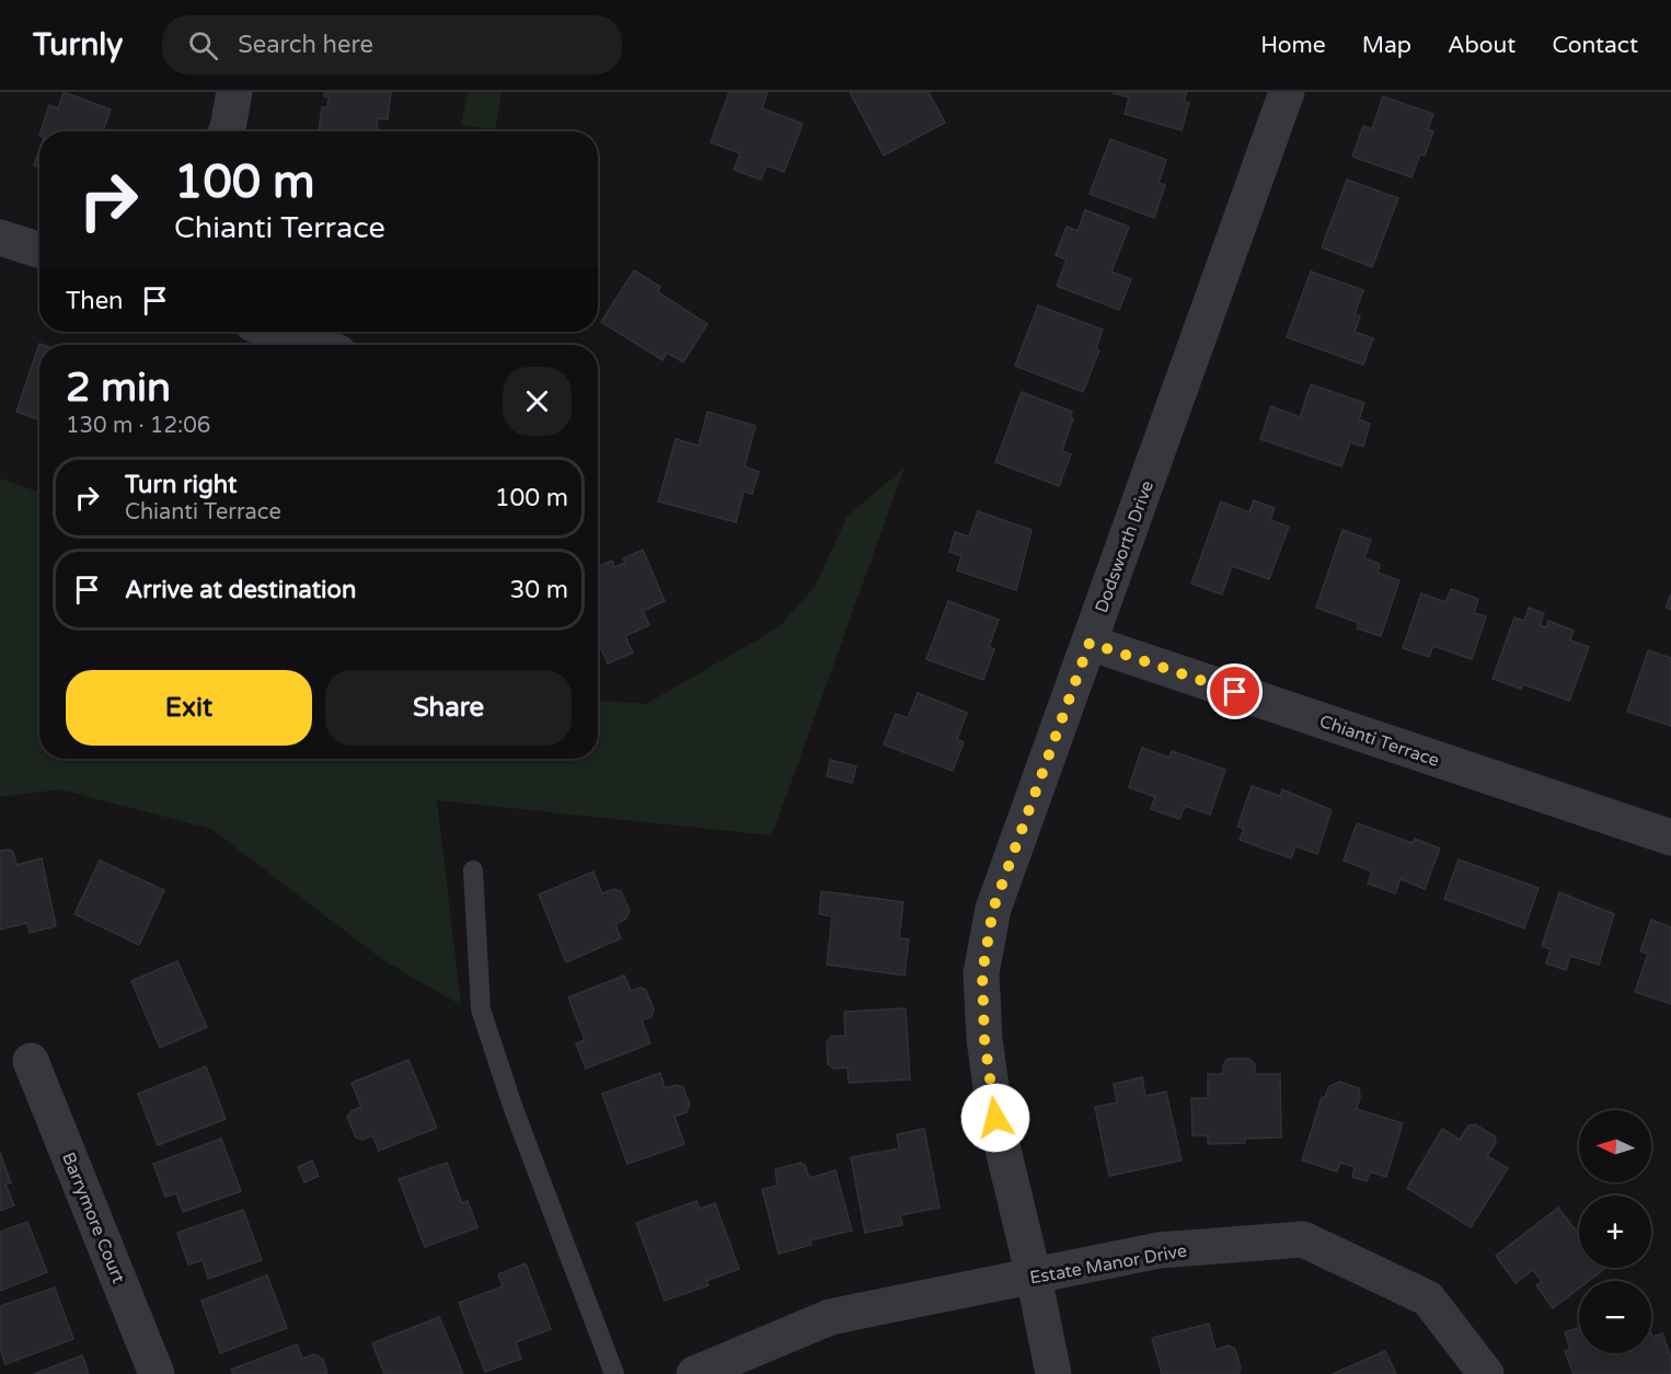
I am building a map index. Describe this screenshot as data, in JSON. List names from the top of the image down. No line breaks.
{"streets":{"street":["Dodsworth Drive","Chianti Terrace","Barrymore Court","Estate Manor Drive"]},"crossings":[["Dodsworth Drive","Chianti Terrace"],["Dodsworth Drive","Estate Manor Drive"]],"north":"left","page":{"header":"Turnly","search":"Search here","nav":["Home","Map","About","Contact"],"turn":["100 m","Chianti Terrace"],"then":"Then","heading":["2 min","130 m · 12:06"],"list":[{"name":"Turn right","note":"Chianti Terrace","value":"100 m"},{"name":"Arrive at destination","value":"30 m"}],"buttons":["Exit","Share"],"map_buttons":["+","−"]}}
